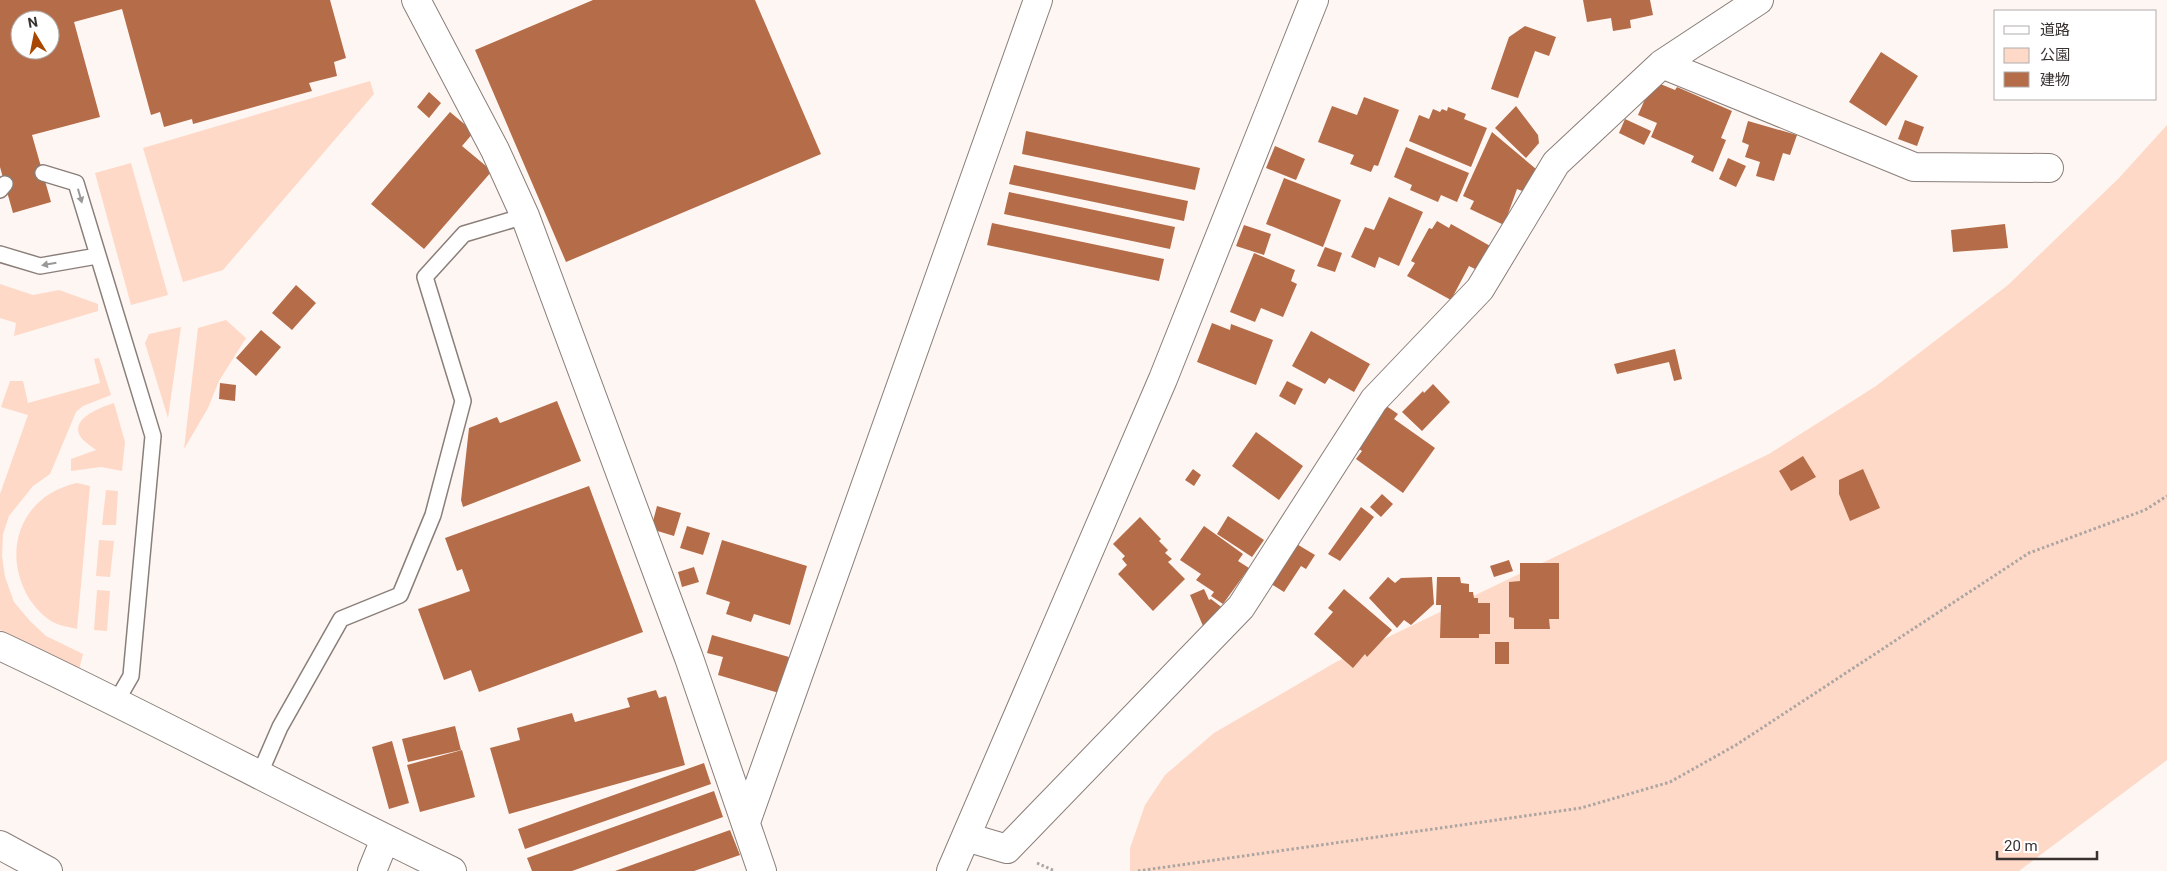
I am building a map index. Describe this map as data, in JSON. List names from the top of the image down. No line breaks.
{"legend":["道路","公園","建物"],"scale_bar":"20 m","north":"top"}
